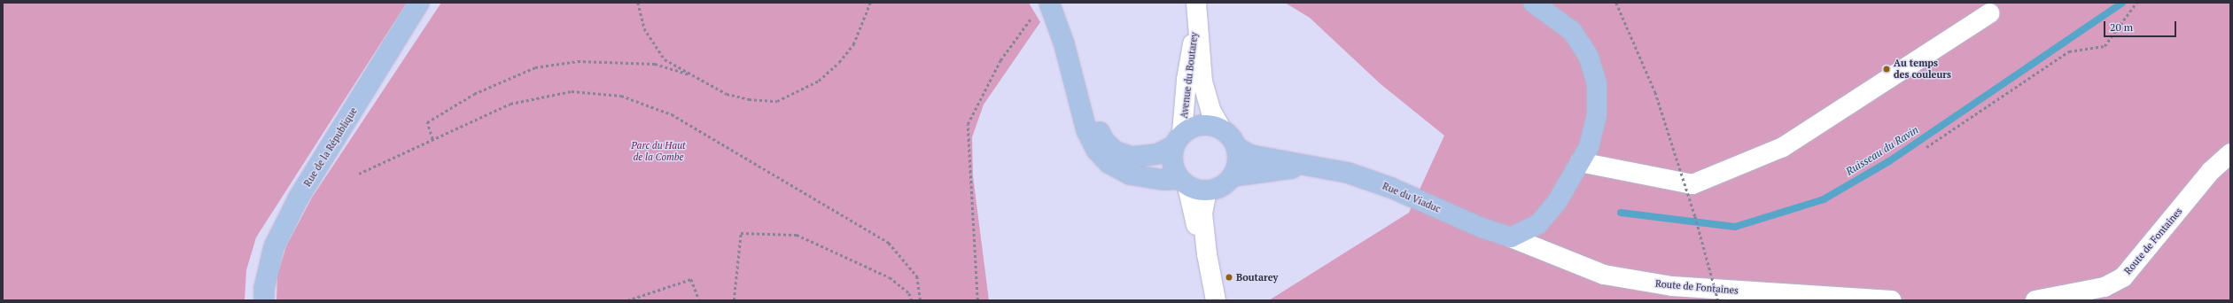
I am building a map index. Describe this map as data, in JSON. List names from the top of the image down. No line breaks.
{"streets":{"main road":["Rue de la République","Rue du Viaduc"],"street":["Avenue du Boutarey","Route de Fontaines"]},"crossings":[["Avenue du Boutarey","Rue du Viaduc"],["Rue du Viaduc","Route de Fontaines"]],"water":["Ruisseau du Ravin"],"parks":["Parc du Haut de la Combe"],"places":["Au temps des couleurs","Boutarey"],"scale_bar":"20 m"}
